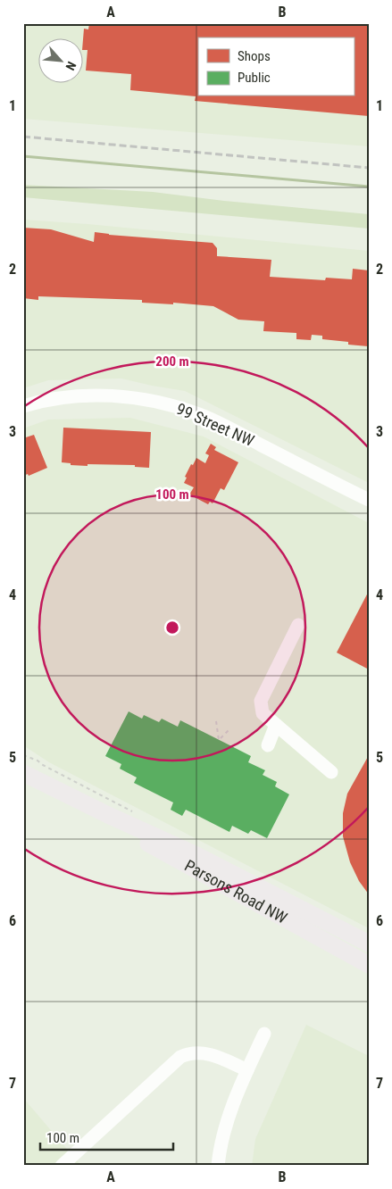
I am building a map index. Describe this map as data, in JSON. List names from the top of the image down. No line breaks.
{"streets":{"main road":["Parsons Road NW"],"street":["99 Street NW"]},"legend":["Shops","Public"],"scale_bar":"100 m","north":"bottom right","grid":{"columns":["A","B"],"rows":["1","2","3","4","5","6","7"]},"rings":["200 m","100 m"]}
